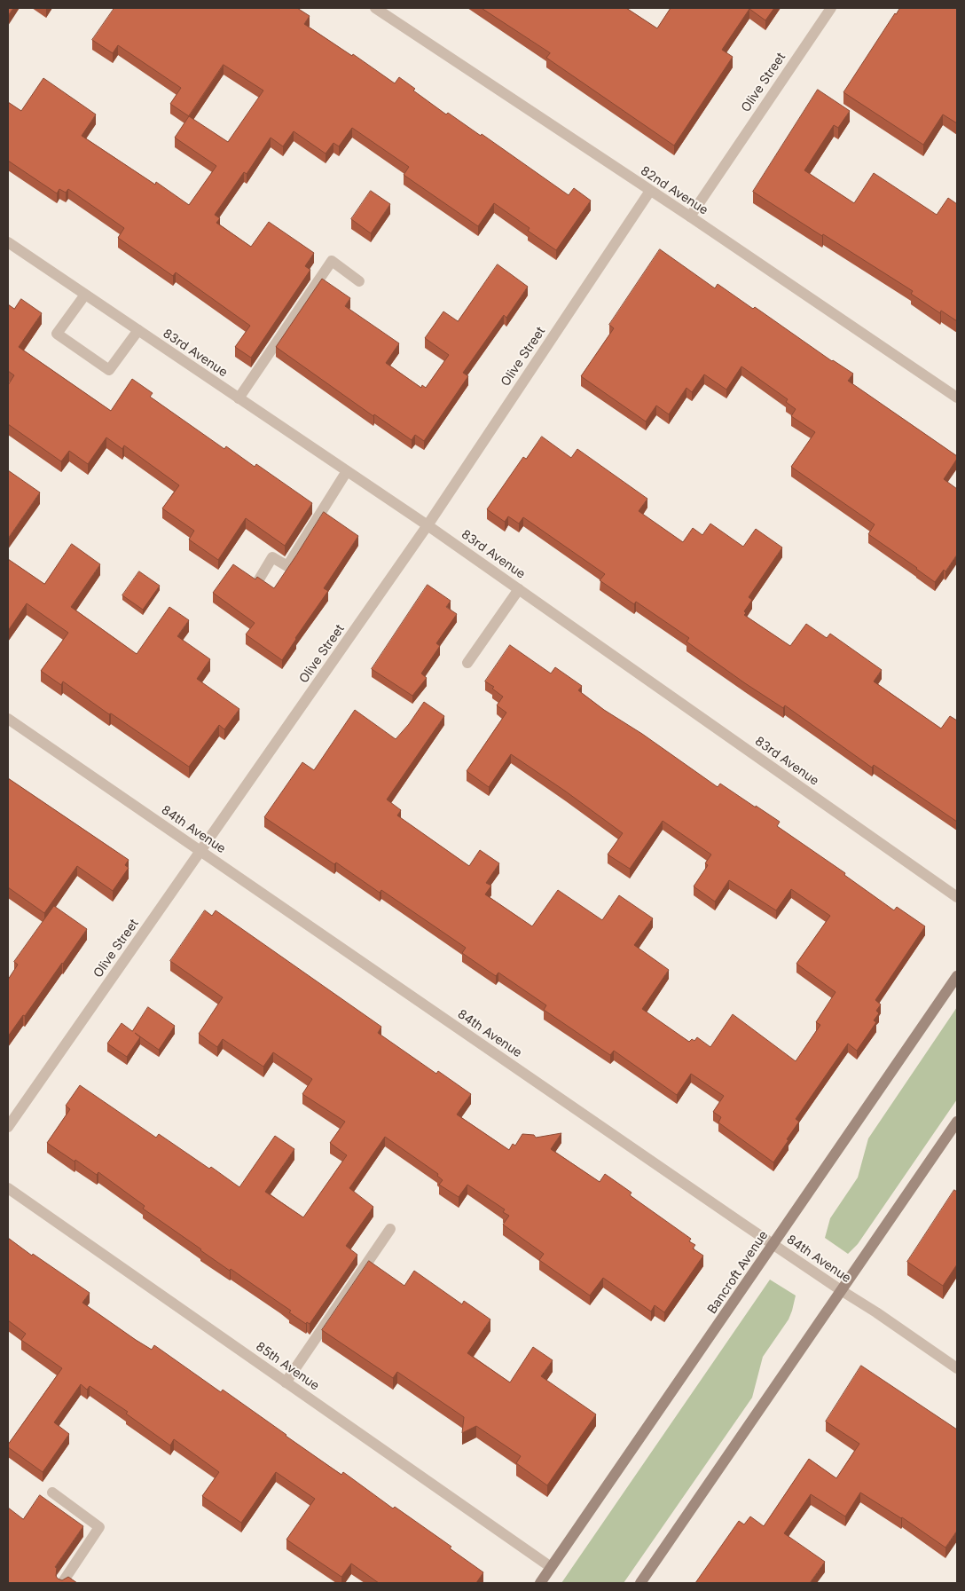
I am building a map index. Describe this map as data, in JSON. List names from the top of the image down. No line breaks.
{"streets":{"main road":["Bancroft Avenue"],"street":["Olive Street","82nd Avenue","83rd Avenue","84th Avenue","85th Avenue"]},"crossings":[["Olive Street","82nd Avenue"],["Olive Street","83rd Avenue"],["Olive Street","84th Avenue"],["84th Avenue","Bancroft Avenue"],["Bancroft Avenue","85th Avenue"]]}
